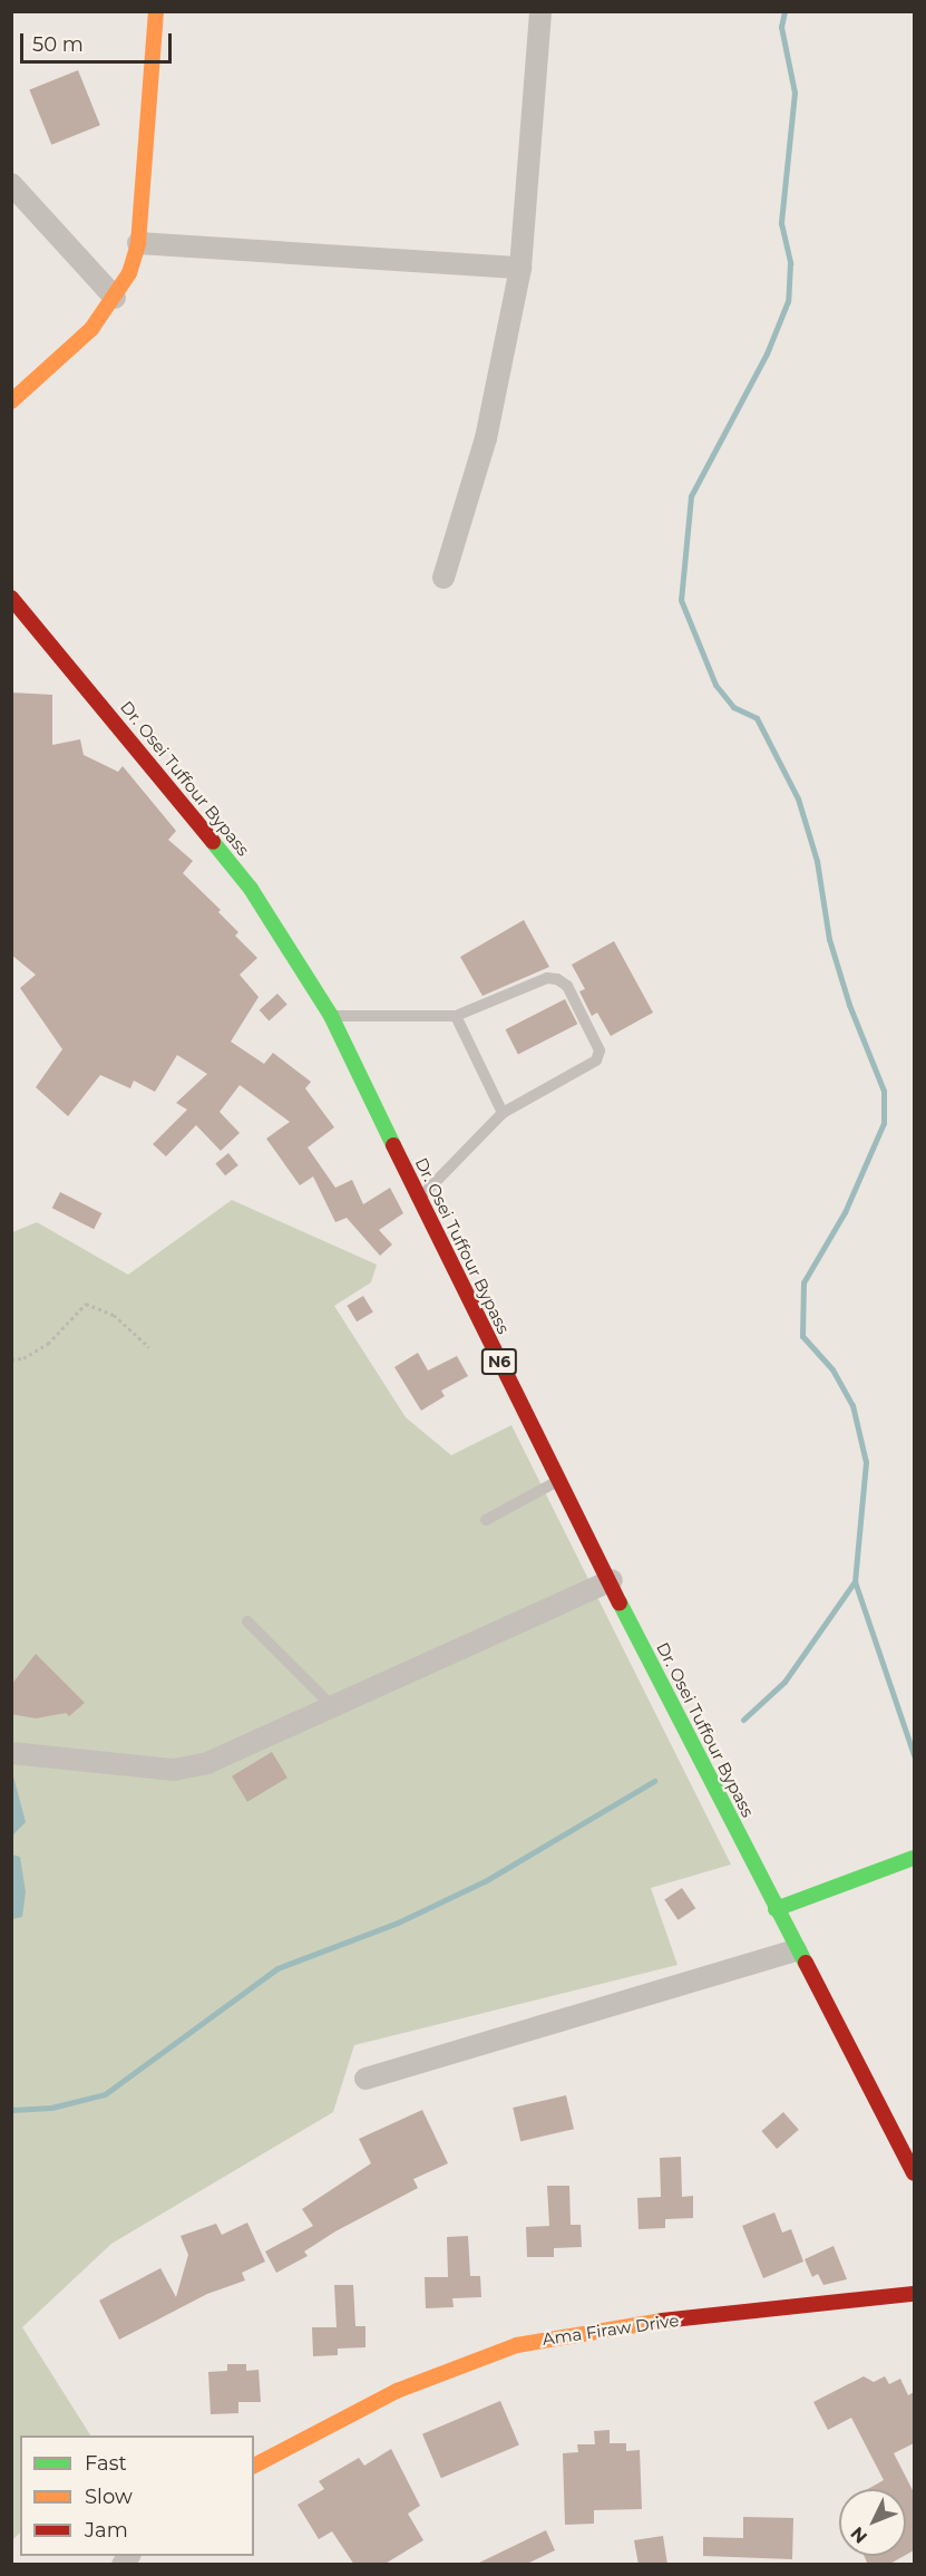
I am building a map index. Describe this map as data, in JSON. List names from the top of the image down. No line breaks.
{"streets":{"main road":["Dr. Osei Tuffour Bypass","N6","Ama Firaw Drive"]},"legend":["Fast","Slow","Jam"],"scale_bar":"50 m","north":"bottom left"}
